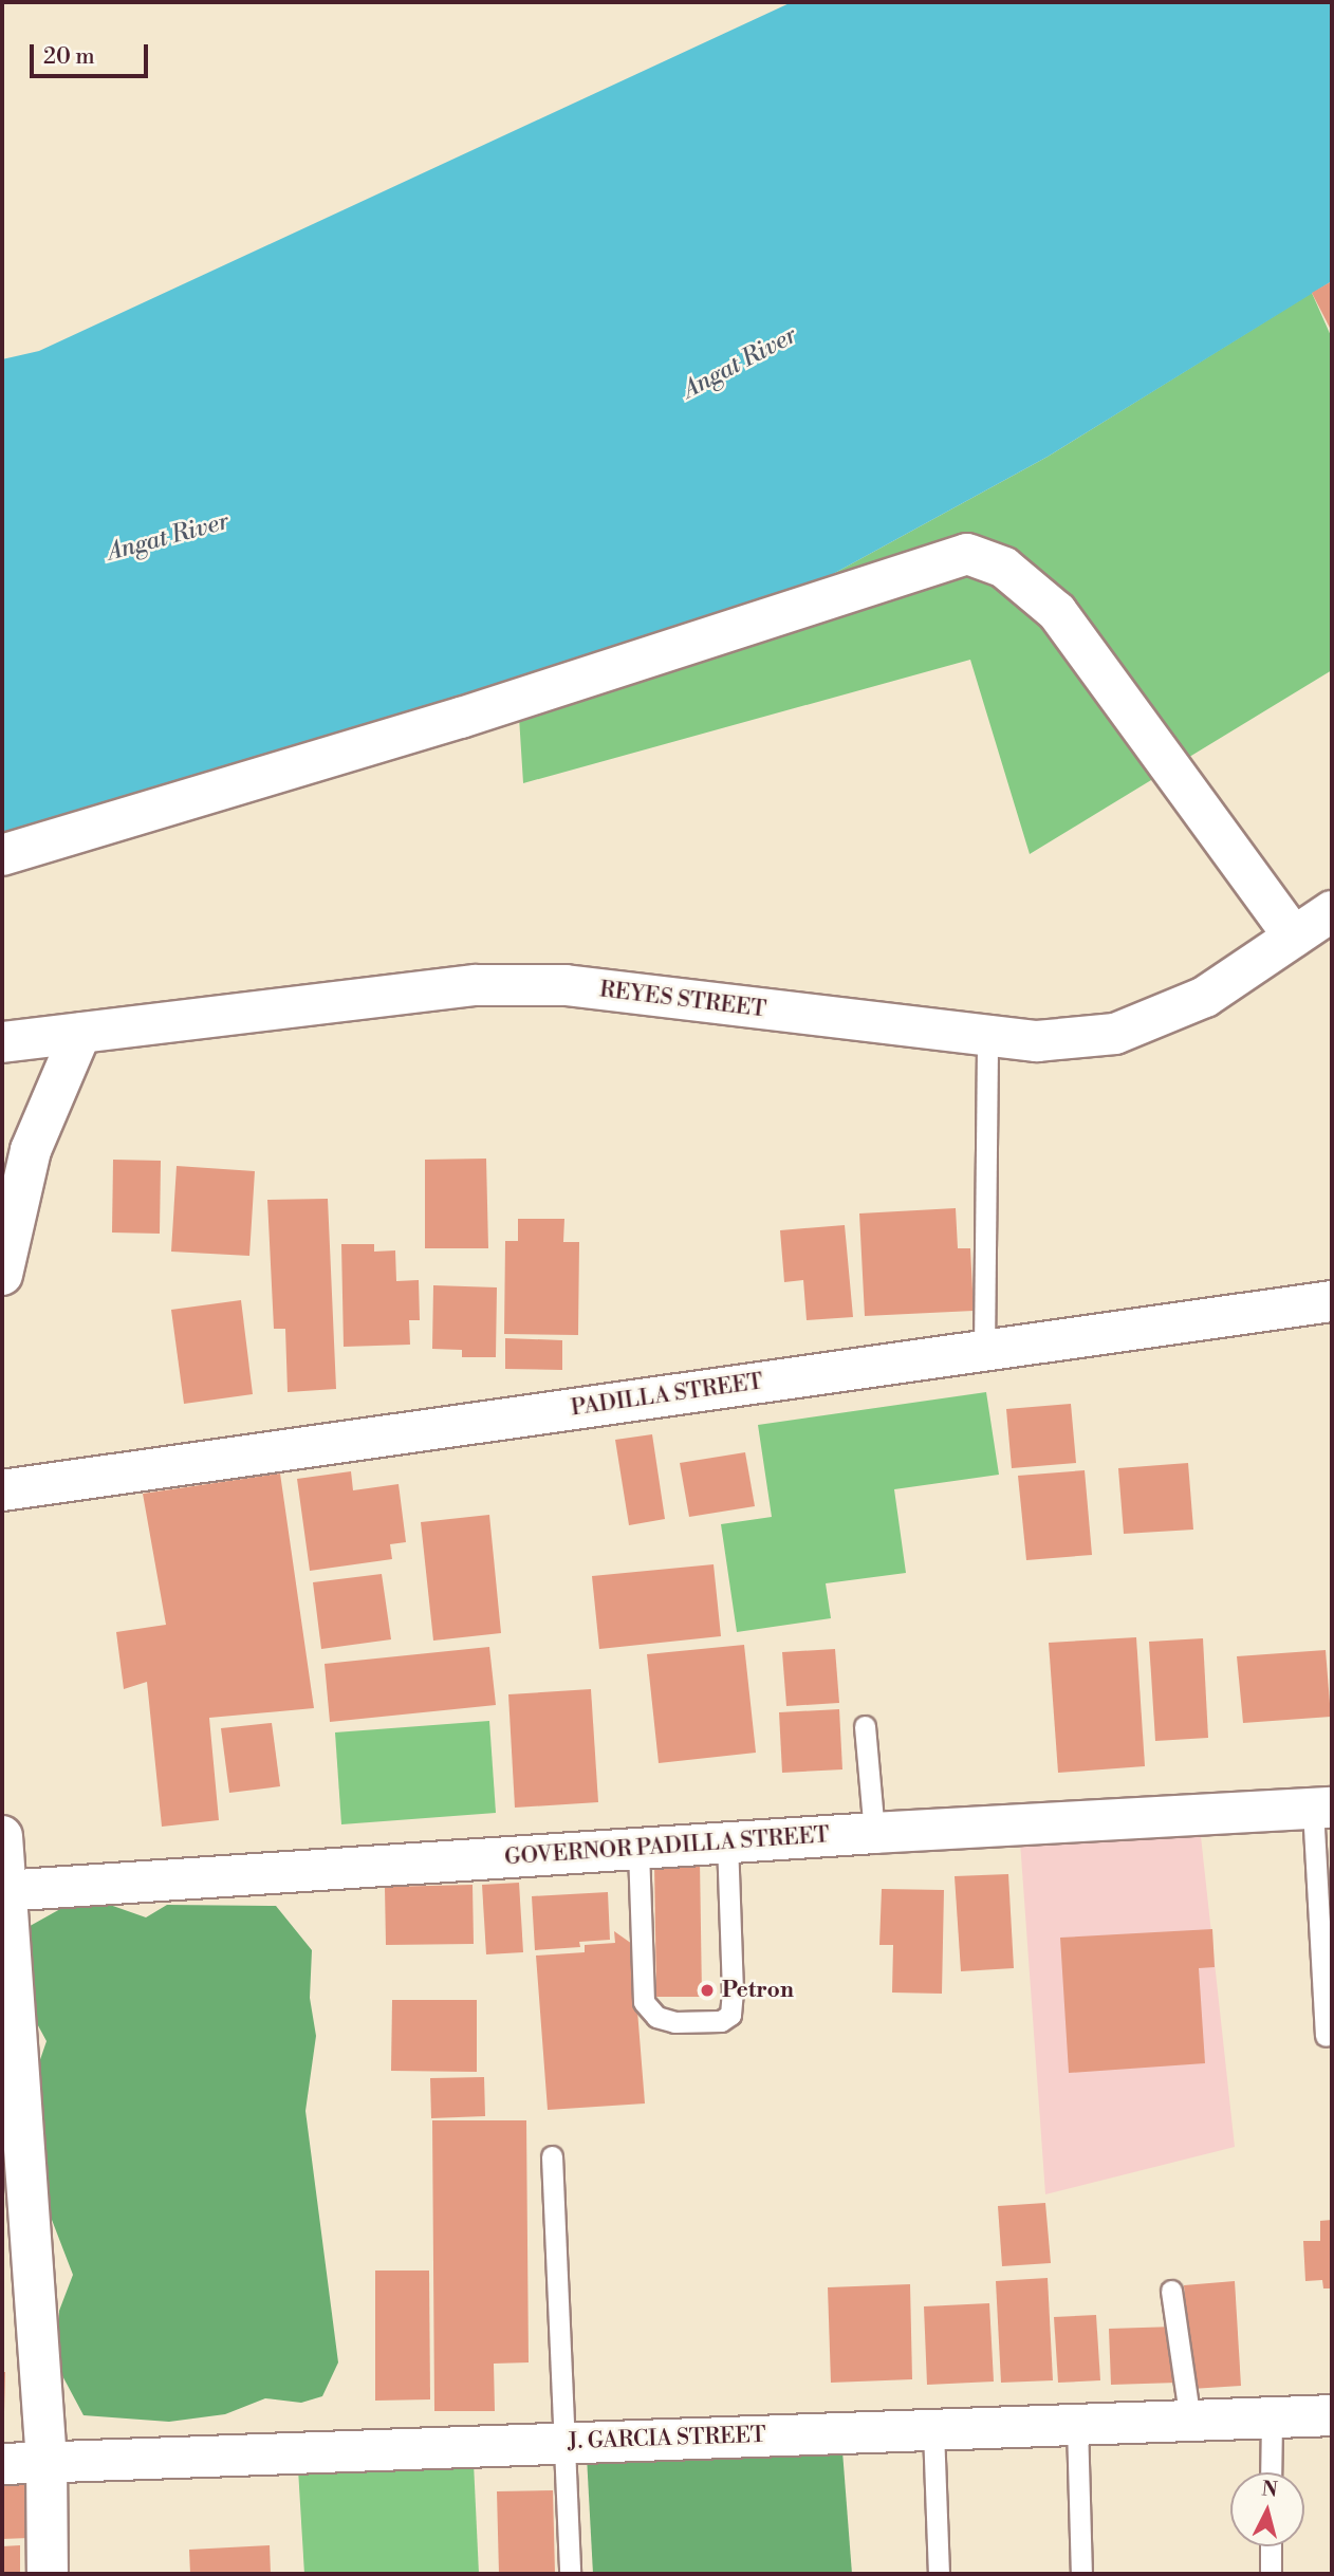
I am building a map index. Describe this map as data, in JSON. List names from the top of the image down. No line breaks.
{"streets":{"street":["REYES STREET","PADILLA STREET","GOVERNOR PADILLA STREET","J. GARCIA STREET"]},"water":["Angat River"],"places":["Petron"],"scale_bar":"20 m","north":"top"}
